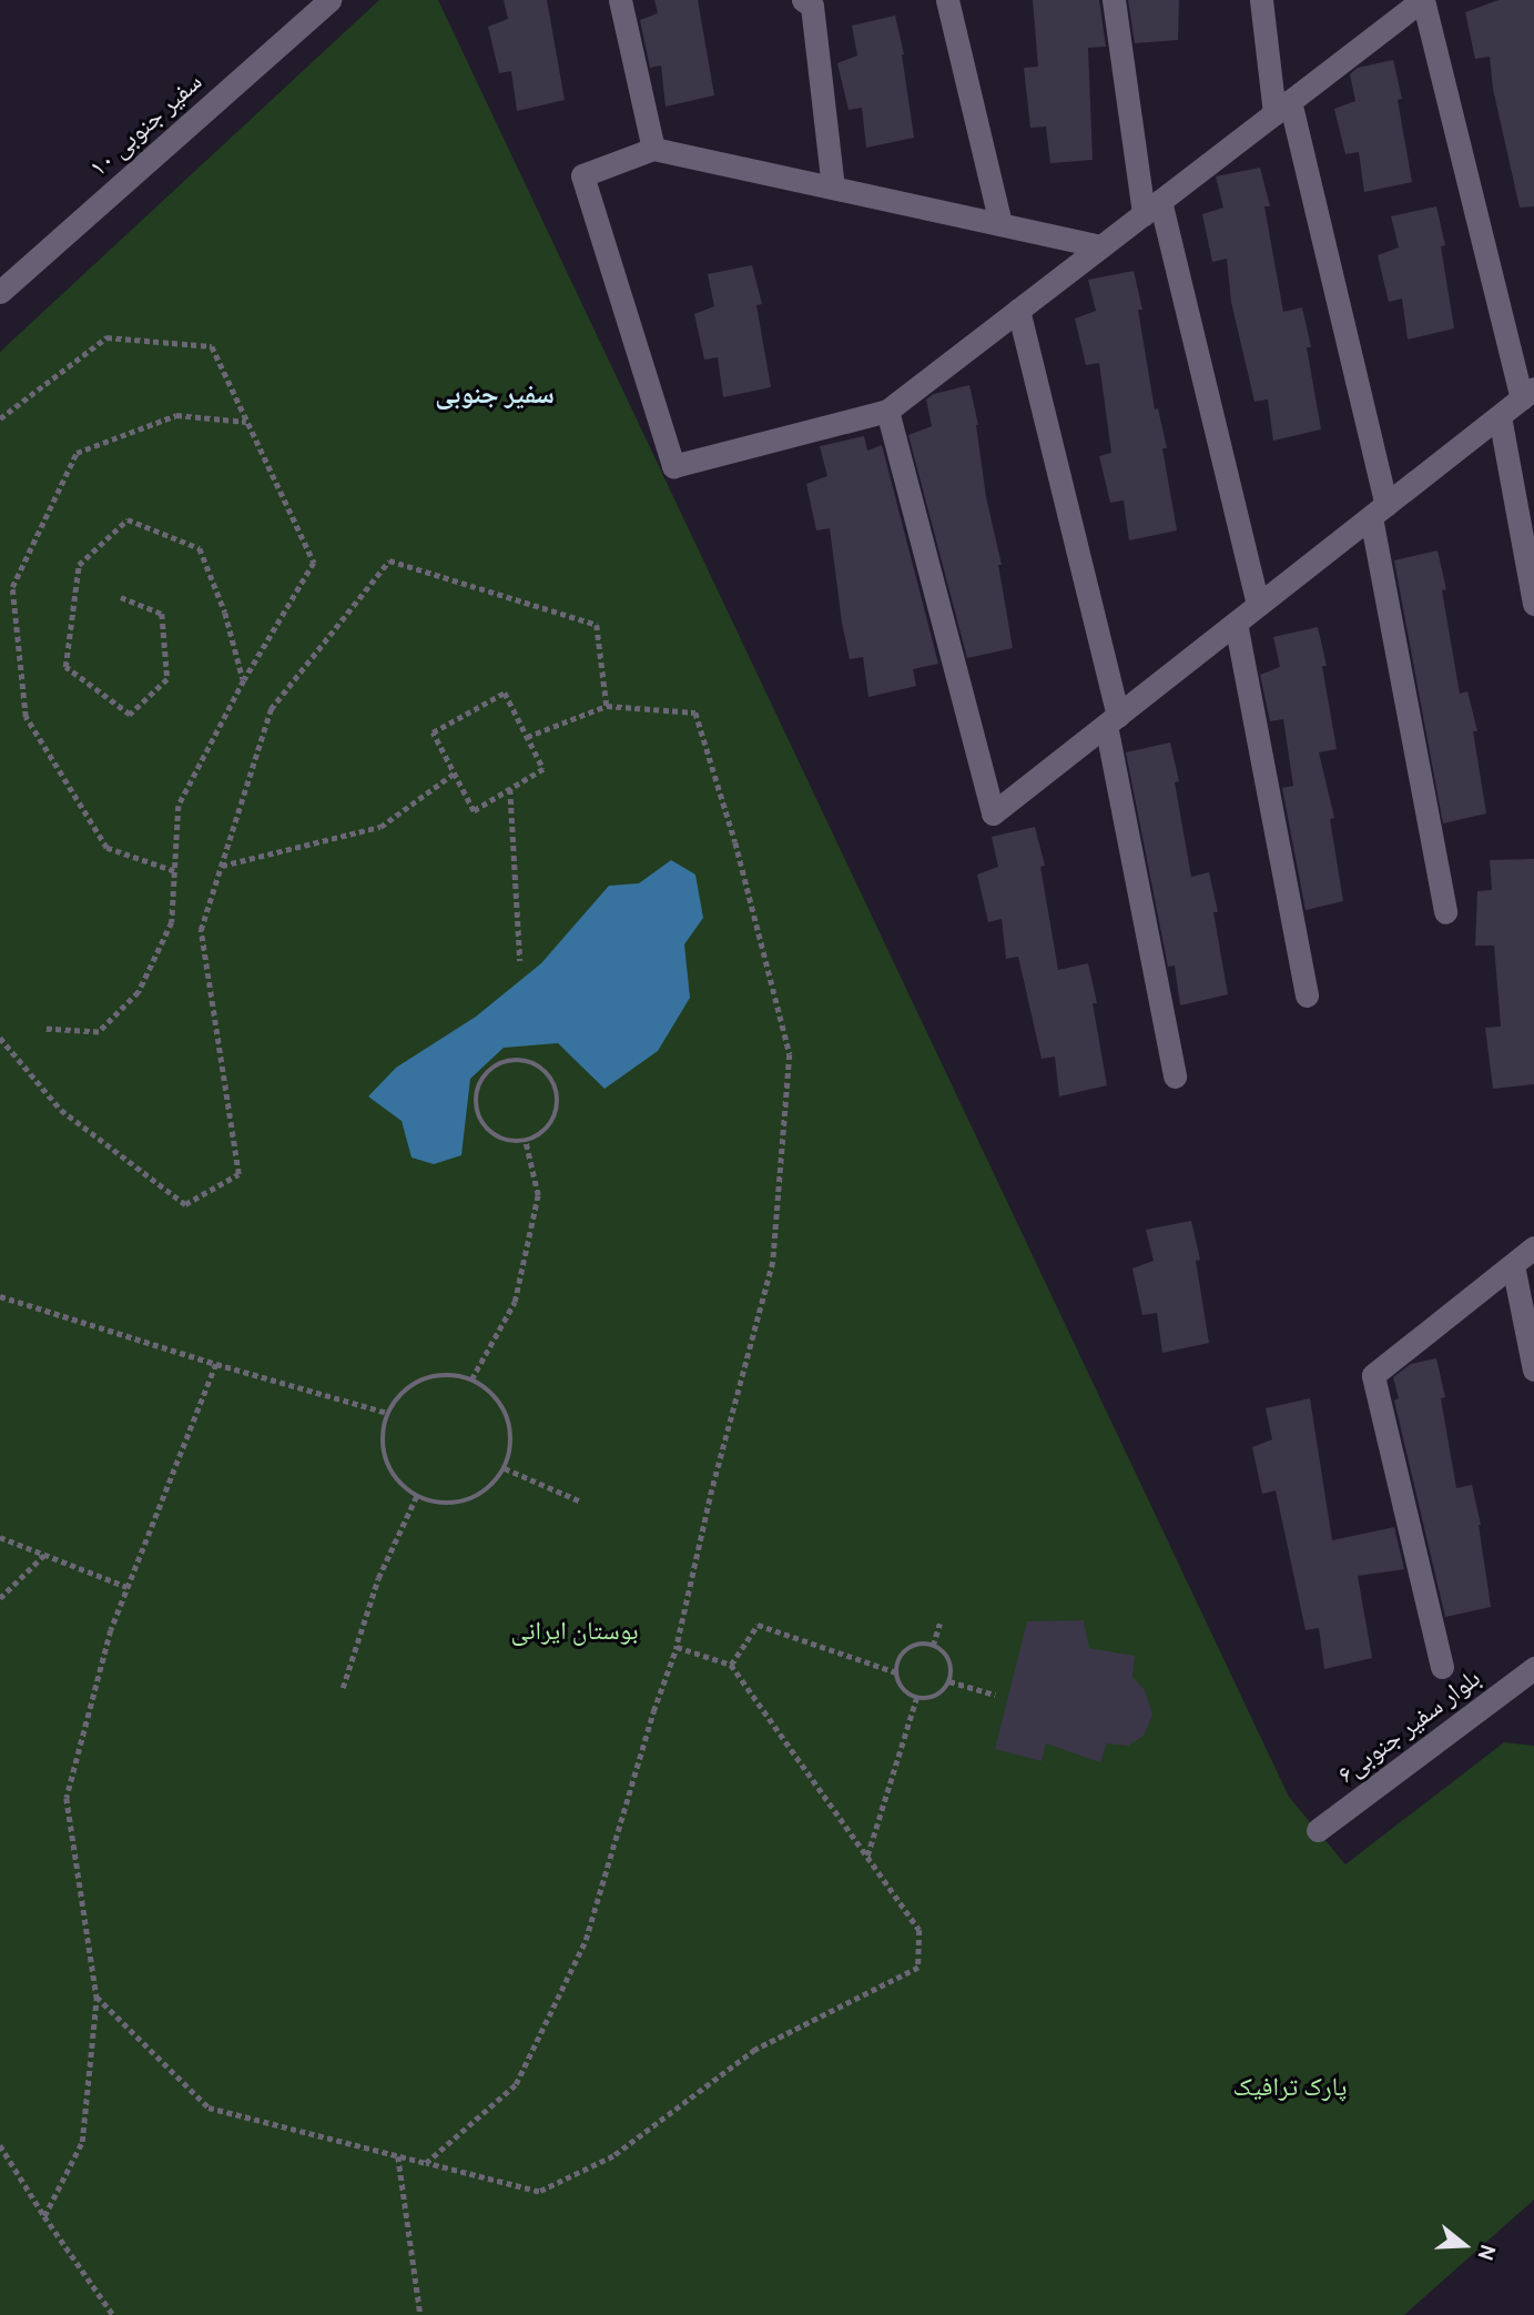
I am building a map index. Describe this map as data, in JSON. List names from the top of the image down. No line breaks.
{"streets":{"street":["سفیر جنوبی ۱۰","بلوار سفیر جنوبی۶"]},"districts":["سفیر جنوبی"],"parks":["بوستان ایرانی","پارک ترافیک"],"north":"right"}
